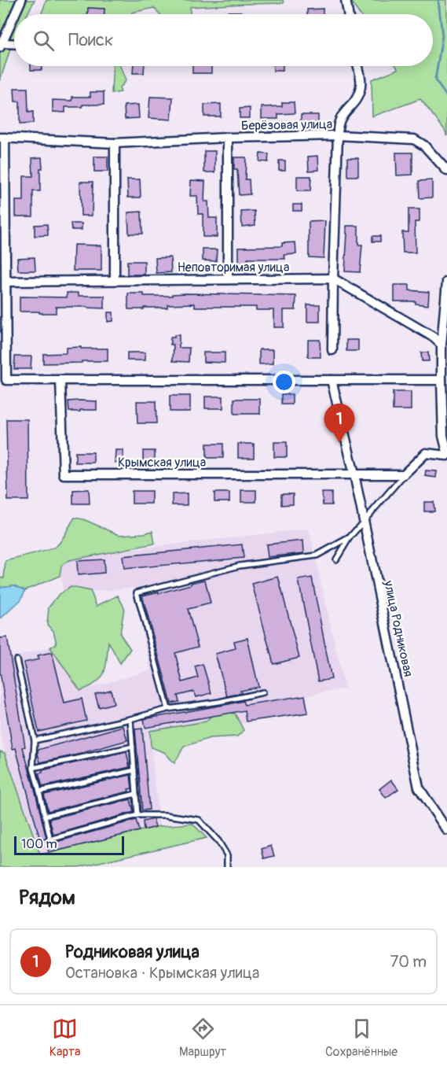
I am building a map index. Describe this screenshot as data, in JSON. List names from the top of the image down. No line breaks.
{"streets":{"street":["Берёзовая улица","Неповторимая улица","Крымская улица","улица Родниковая"]},"crossings":[["Крымская улица","улица Родниковая"]],"scale_bar":"100 m","page":{"search":"Поиск","pins":"1","scale":"100 m","heading":"Рядом","list":[{"mark":"1","name":"Родниковая улица","note":"Остановка · Крымская улица","value":"70 m"}],"nav":["Карта","Маршрут","Сохранённые"]}}
